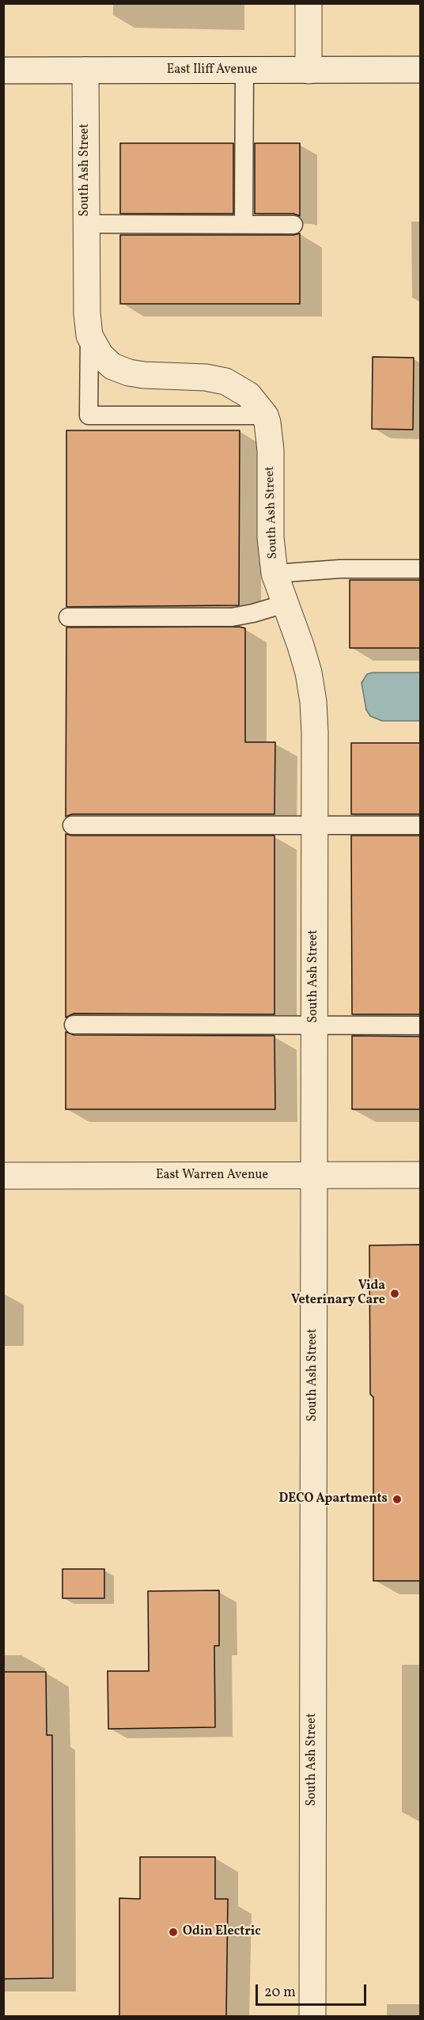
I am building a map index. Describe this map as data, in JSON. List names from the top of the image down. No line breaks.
{"streets":{"street":["East Iliff Avenue","South Ash Street","East Warren Avenue"]},"crossings":[["East Iliff Avenue","South Ash Street"],["South Ash Street","East Warren Avenue"]],"places":["Vida Veterinary Care","DECO Apartments","Odin Electric"],"scale_bar":"20 m"}
